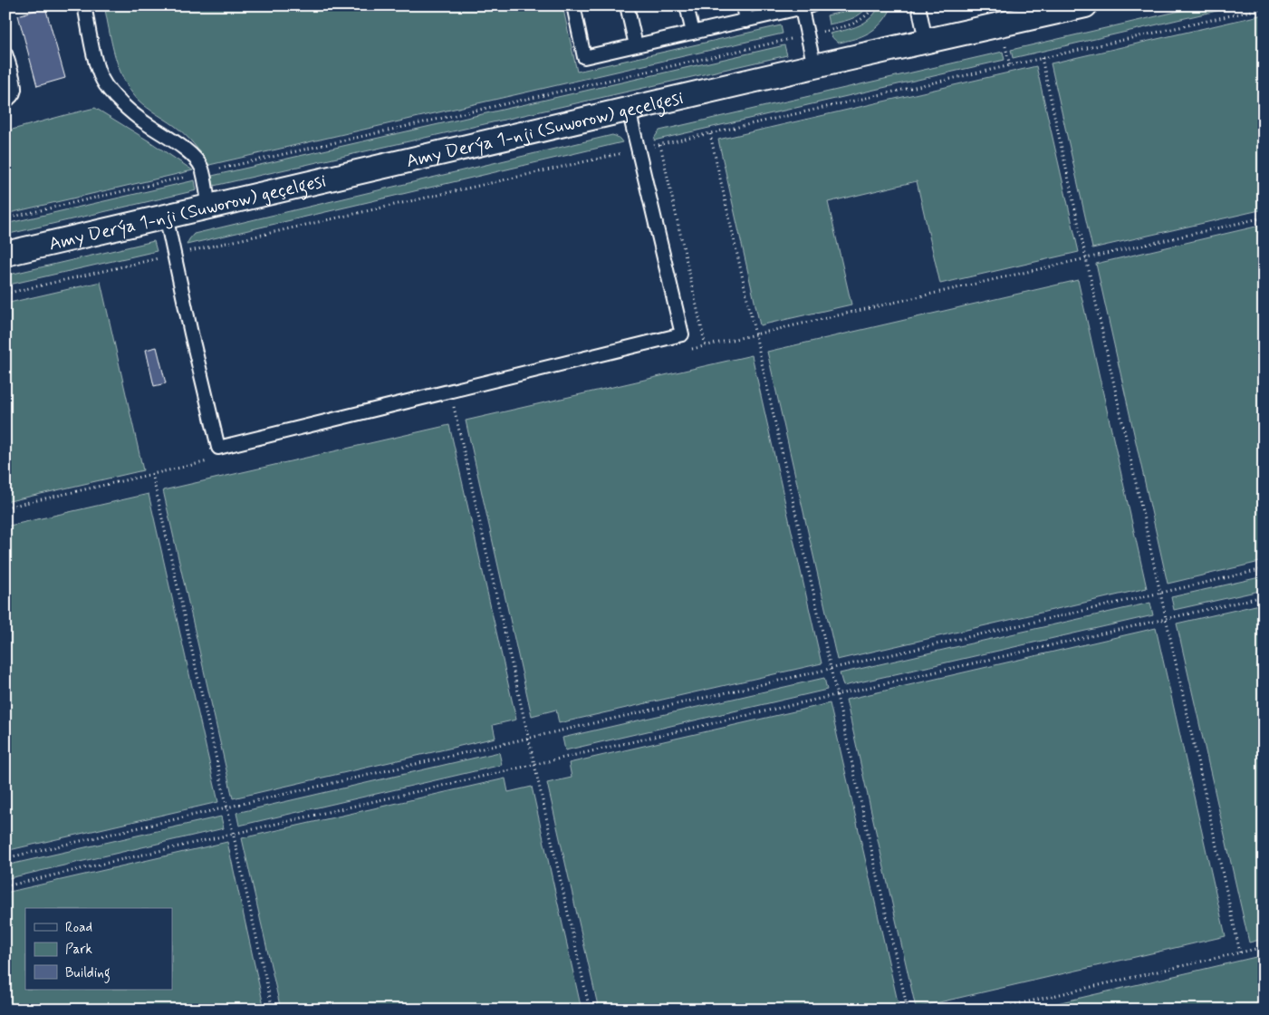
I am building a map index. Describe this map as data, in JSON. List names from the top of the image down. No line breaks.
{"streets":{"street":["Amy Derýa 1-nji (Suworow) geçelgesi"]},"legend":["Road","Park","Building"]}
